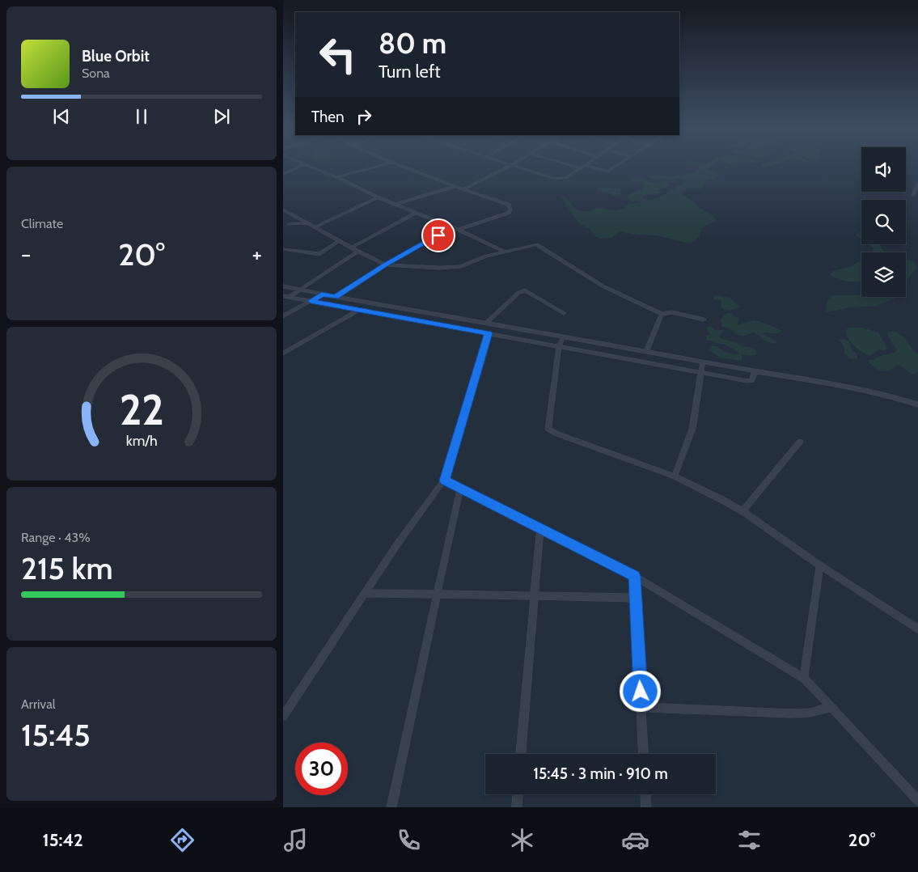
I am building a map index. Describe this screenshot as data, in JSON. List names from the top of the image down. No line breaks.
{"page":{"turn":["80 m","Turn left"],"song":["Blue Orbit","Sona"],"then":"Then","tile":["Climate",["Range · 43%","215 km"],["Arrival","15:45"]],"heat":["−","20°","+"],"limit":"30","trip":"15:45 · 3 min · 910 m","tabs":["15:42","20°"],"gauge":["22","km/h"]}}
